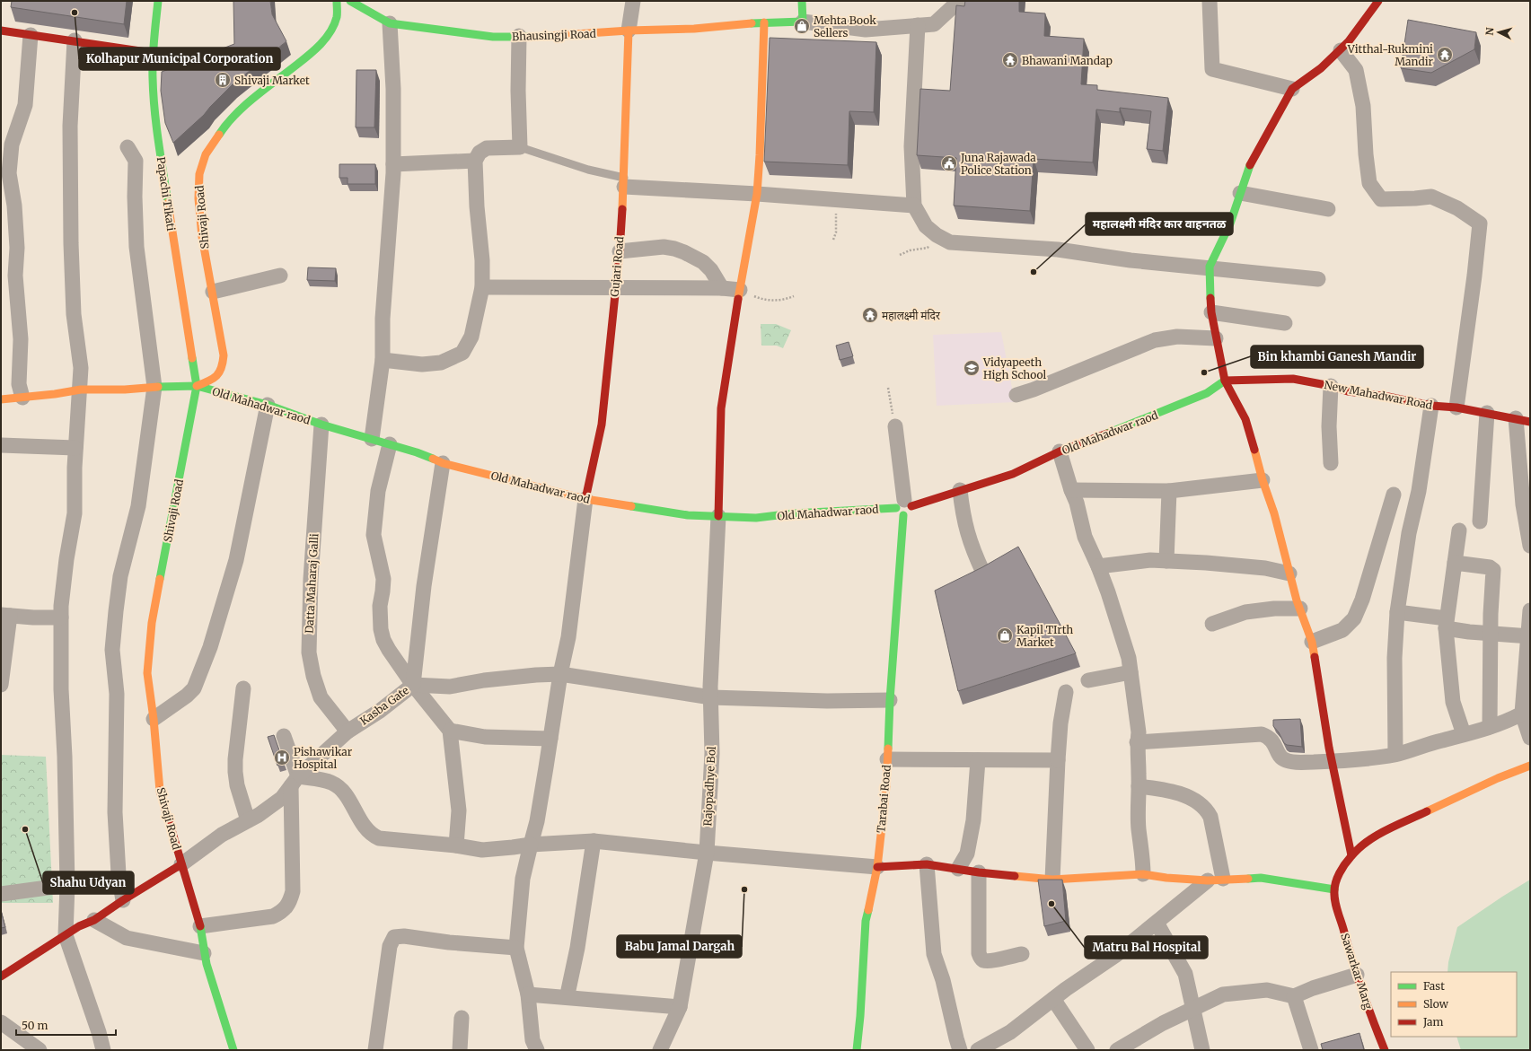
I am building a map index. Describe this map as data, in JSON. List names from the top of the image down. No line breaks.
{"streets":{"main road":["Bhausingji Road","Papachi Tikati","Shivaji Road","Gujari Road","New Mahadwar Road","Old Mahadwar raod","Tarabai Road","Sawarkar Marg"],"street":["Datta Maharaj Galli","Kasba Gate","Rajopadhye Bol"]},"crossings":[["Bhausingji Road","Gujari Road"],["Papachi Tikati","Shivaji Road"],["Papachi Tikati","Old Mahadwar raod"],["Shivaji Road","Old Mahadwar raod"],["Shivaji Road","Kasba Gate"],["Gujari Road","Old Mahadwar raod"],["New Mahadwar Road","Old Mahadwar raod"],["Old Mahadwar raod","Datta Maharaj Galli"],["Old Mahadwar raod","Kasba Gate"],["Old Mahadwar raod","Rajopadhye Bol"],["Old Mahadwar raod","Tarabai Road"],["Datta Maharaj Galli","Kasba Gate"]],"places":{"other":["Kolhapur Municipal Corporation","महालक्ष्मी मंदिर कार वाहनतळ","Bin khambi Ganesh Mandir","Shahu Udyan","Babu Jamal Dargah","Matru Bal Hospital"],"shop":["Mehta Book Sellers","Kapil TIrth Market"],"temple":["Vitthal-Rukmini Mandir","Bhawani Mandap","महालक्ष्मी मंदिर"],"building":["Shivaji Market"],"public building":["Juna Rajawada Police Station"],"school or university":["Vidyapeeth High School"],"hospital":["Pishawikar Hospital"]},"legend":["Fast","Slow","Jam"],"scale_bar":"50 m","north":"left"}
